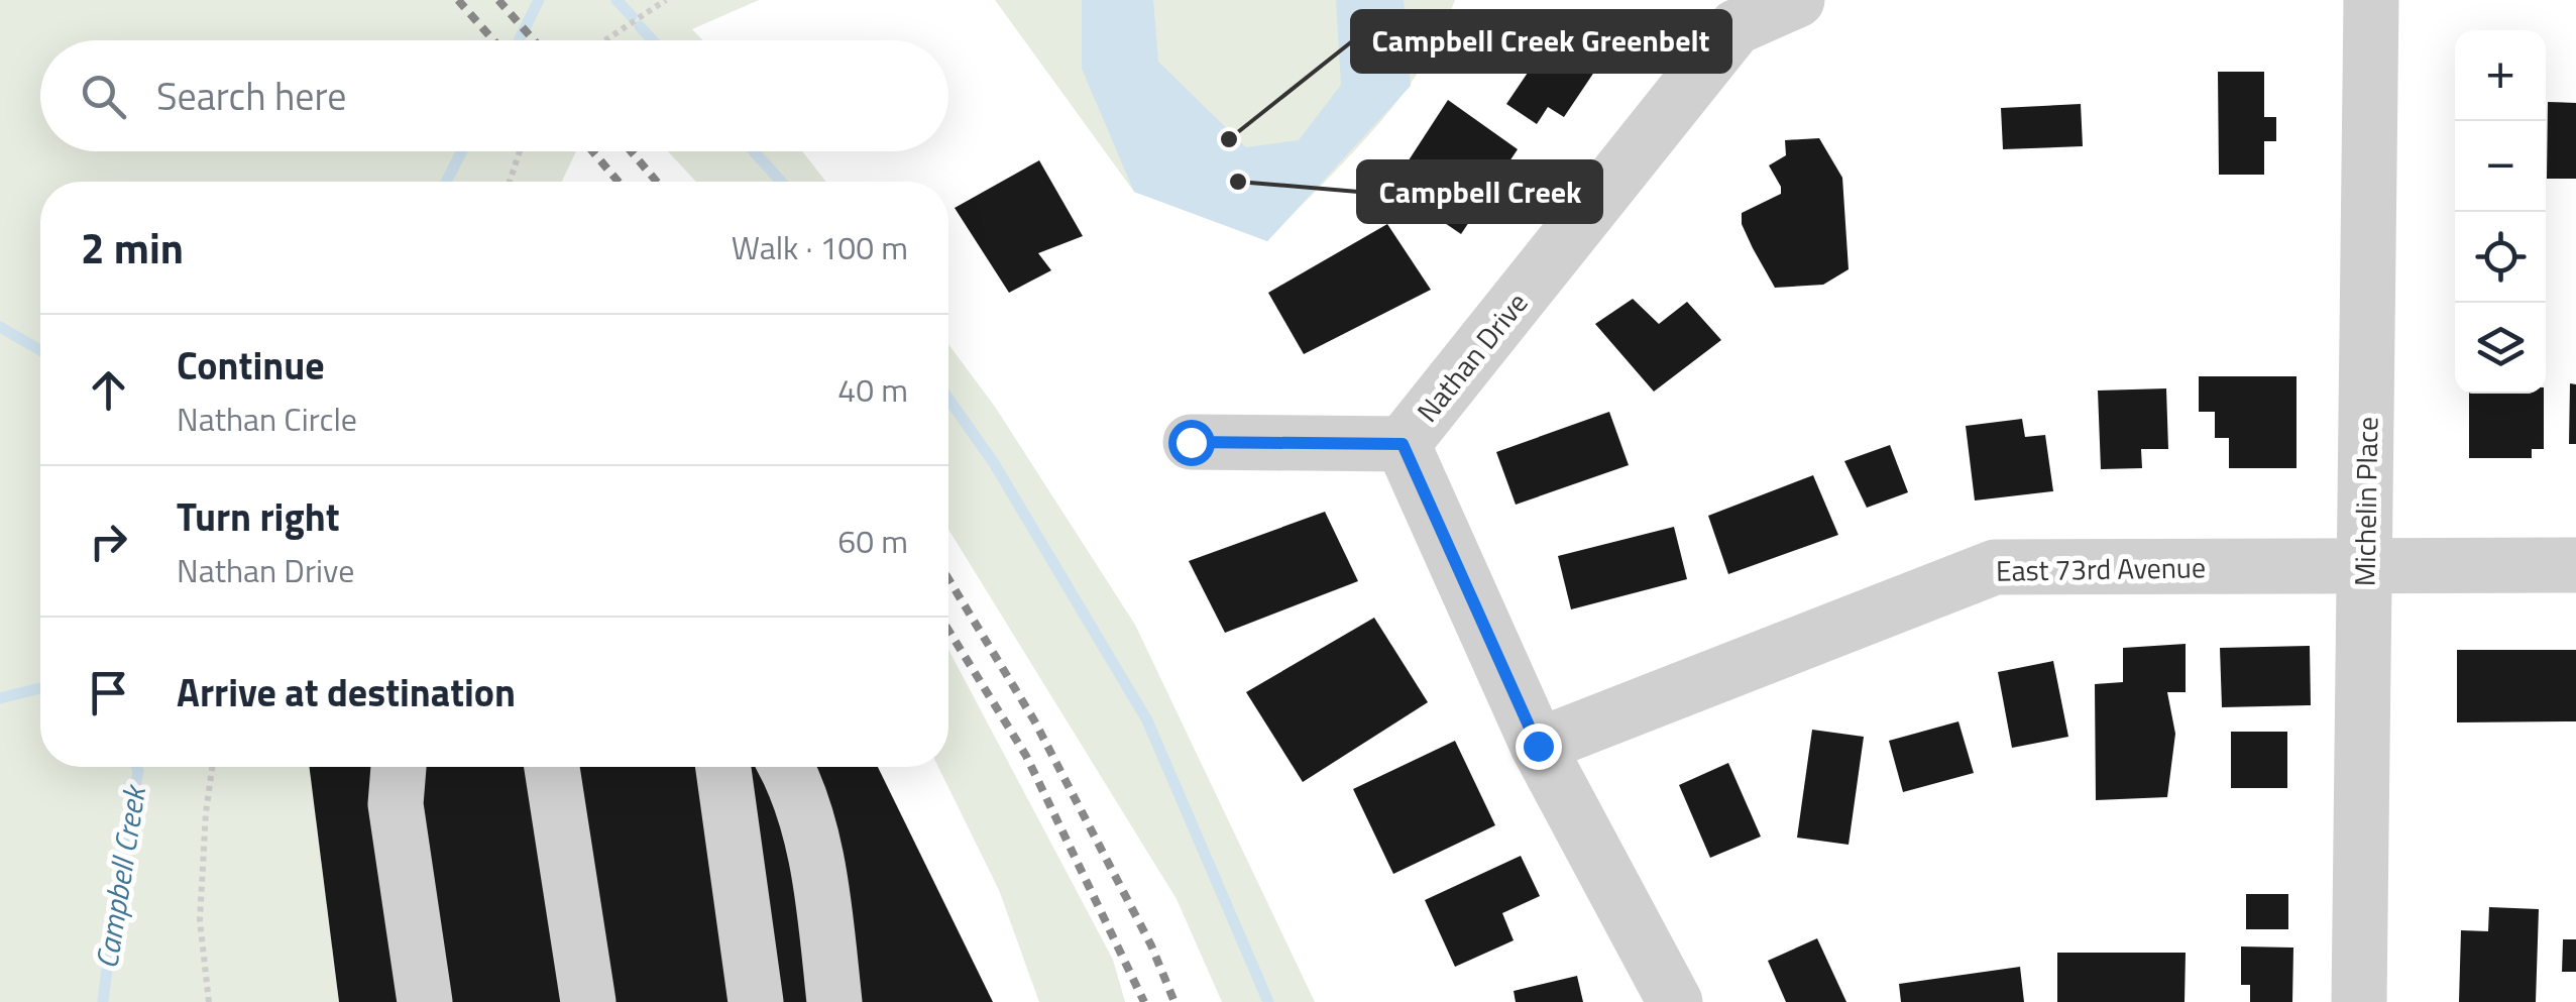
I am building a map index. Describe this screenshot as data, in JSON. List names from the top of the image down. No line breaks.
{"streets":{"street":["Nathan Drive","Michelin Place","East 73rd Avenue"]},"crossings":[["Nathan Drive","East 73rd Avenue"],["Michelin Place","East 73rd Avenue"]],"water":["Campbell Creek"],"places":["Campbell Creek Greenbelt","Campbell Creek"],"page":{"map_buttons":["+","−"],"search":"Search here","heading":["2 min","Walk · 100 m"],"list":[["Continue","Nathan Circle","40 m"],["Turn right","Nathan Drive","60 m"],"Arrive at destination"]}}
